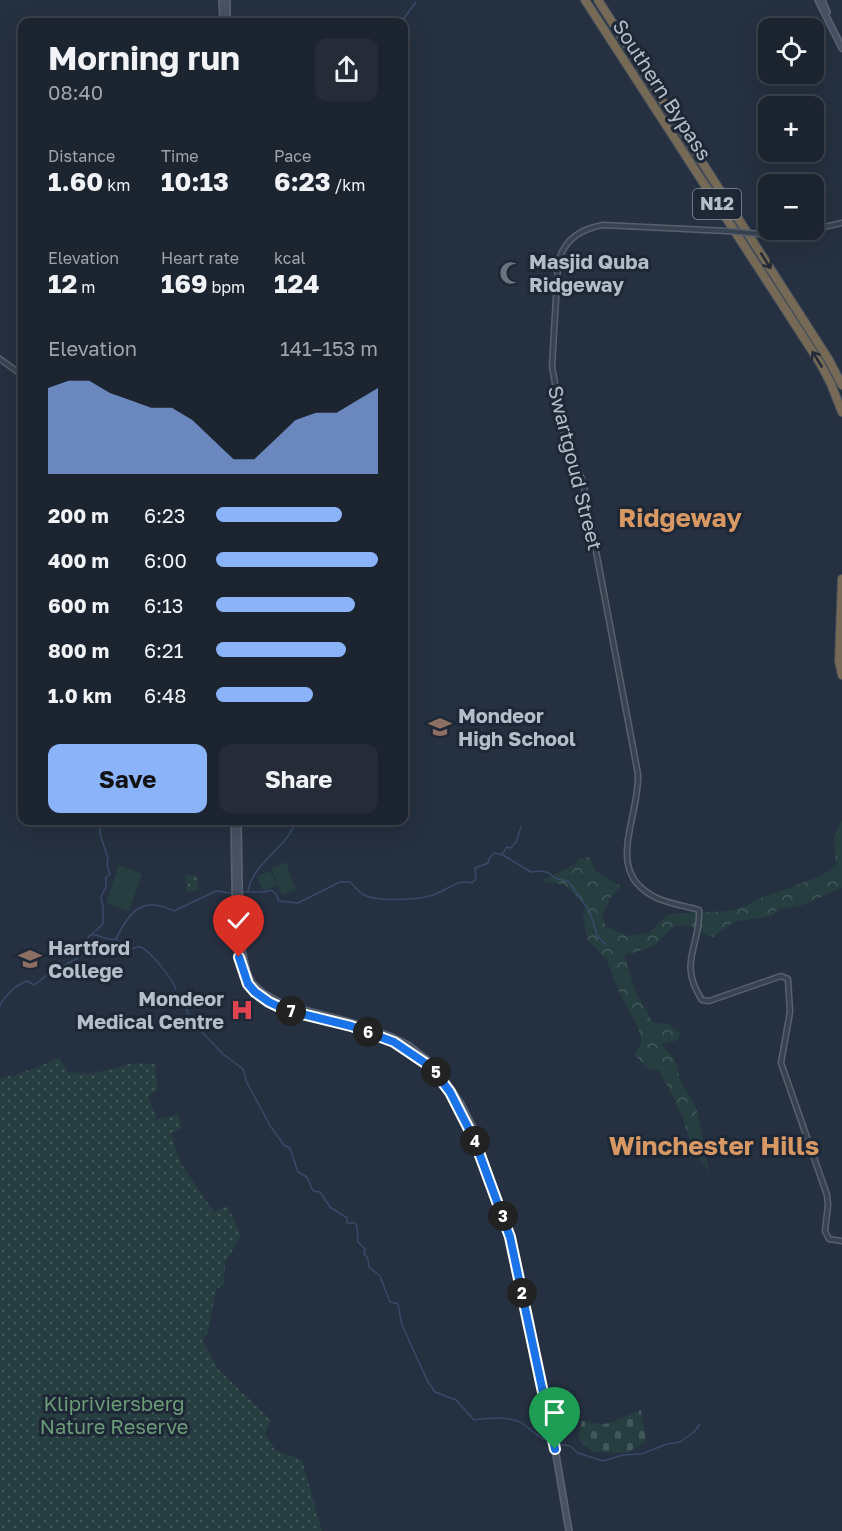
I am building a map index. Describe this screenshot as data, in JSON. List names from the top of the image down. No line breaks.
{"streets":{"highway":["Southern Bypass","N12"],"street":["Swartgoud Street"]},"districts":["Ridgeway","Winchester Hills"],"parks":["Klipriviersberg Nature Reserve"],"places":{"mosque":["Masjid Quba Ridgeway"],"school or university":["Mondeor High School","Hartford College"],"hospital":["Mondeor Medical Centre"]},"page":{"map_buttons":["+","−"],"heading":["Morning run","08:40"],"stats":[["Distance","1.60 km"],["Time","10:13"],["Pace","6:23 /km"],["Elevation","12 m"],["Heart rate","169 bpm"],["kcal","124"]],"chart":["Elevation","141–153 m"],"list":[{"name":"200 m","note":"6:23"},{"name":"400 m","note":"6:00"},{"name":"600 m","note":"6:13"},{"name":"800 m","note":"6:21"},{"name":"1.0 km","note":"6:48"}],"buttons":["Save","Share"],"pins":["7","6","5","4","3","2"]}}
